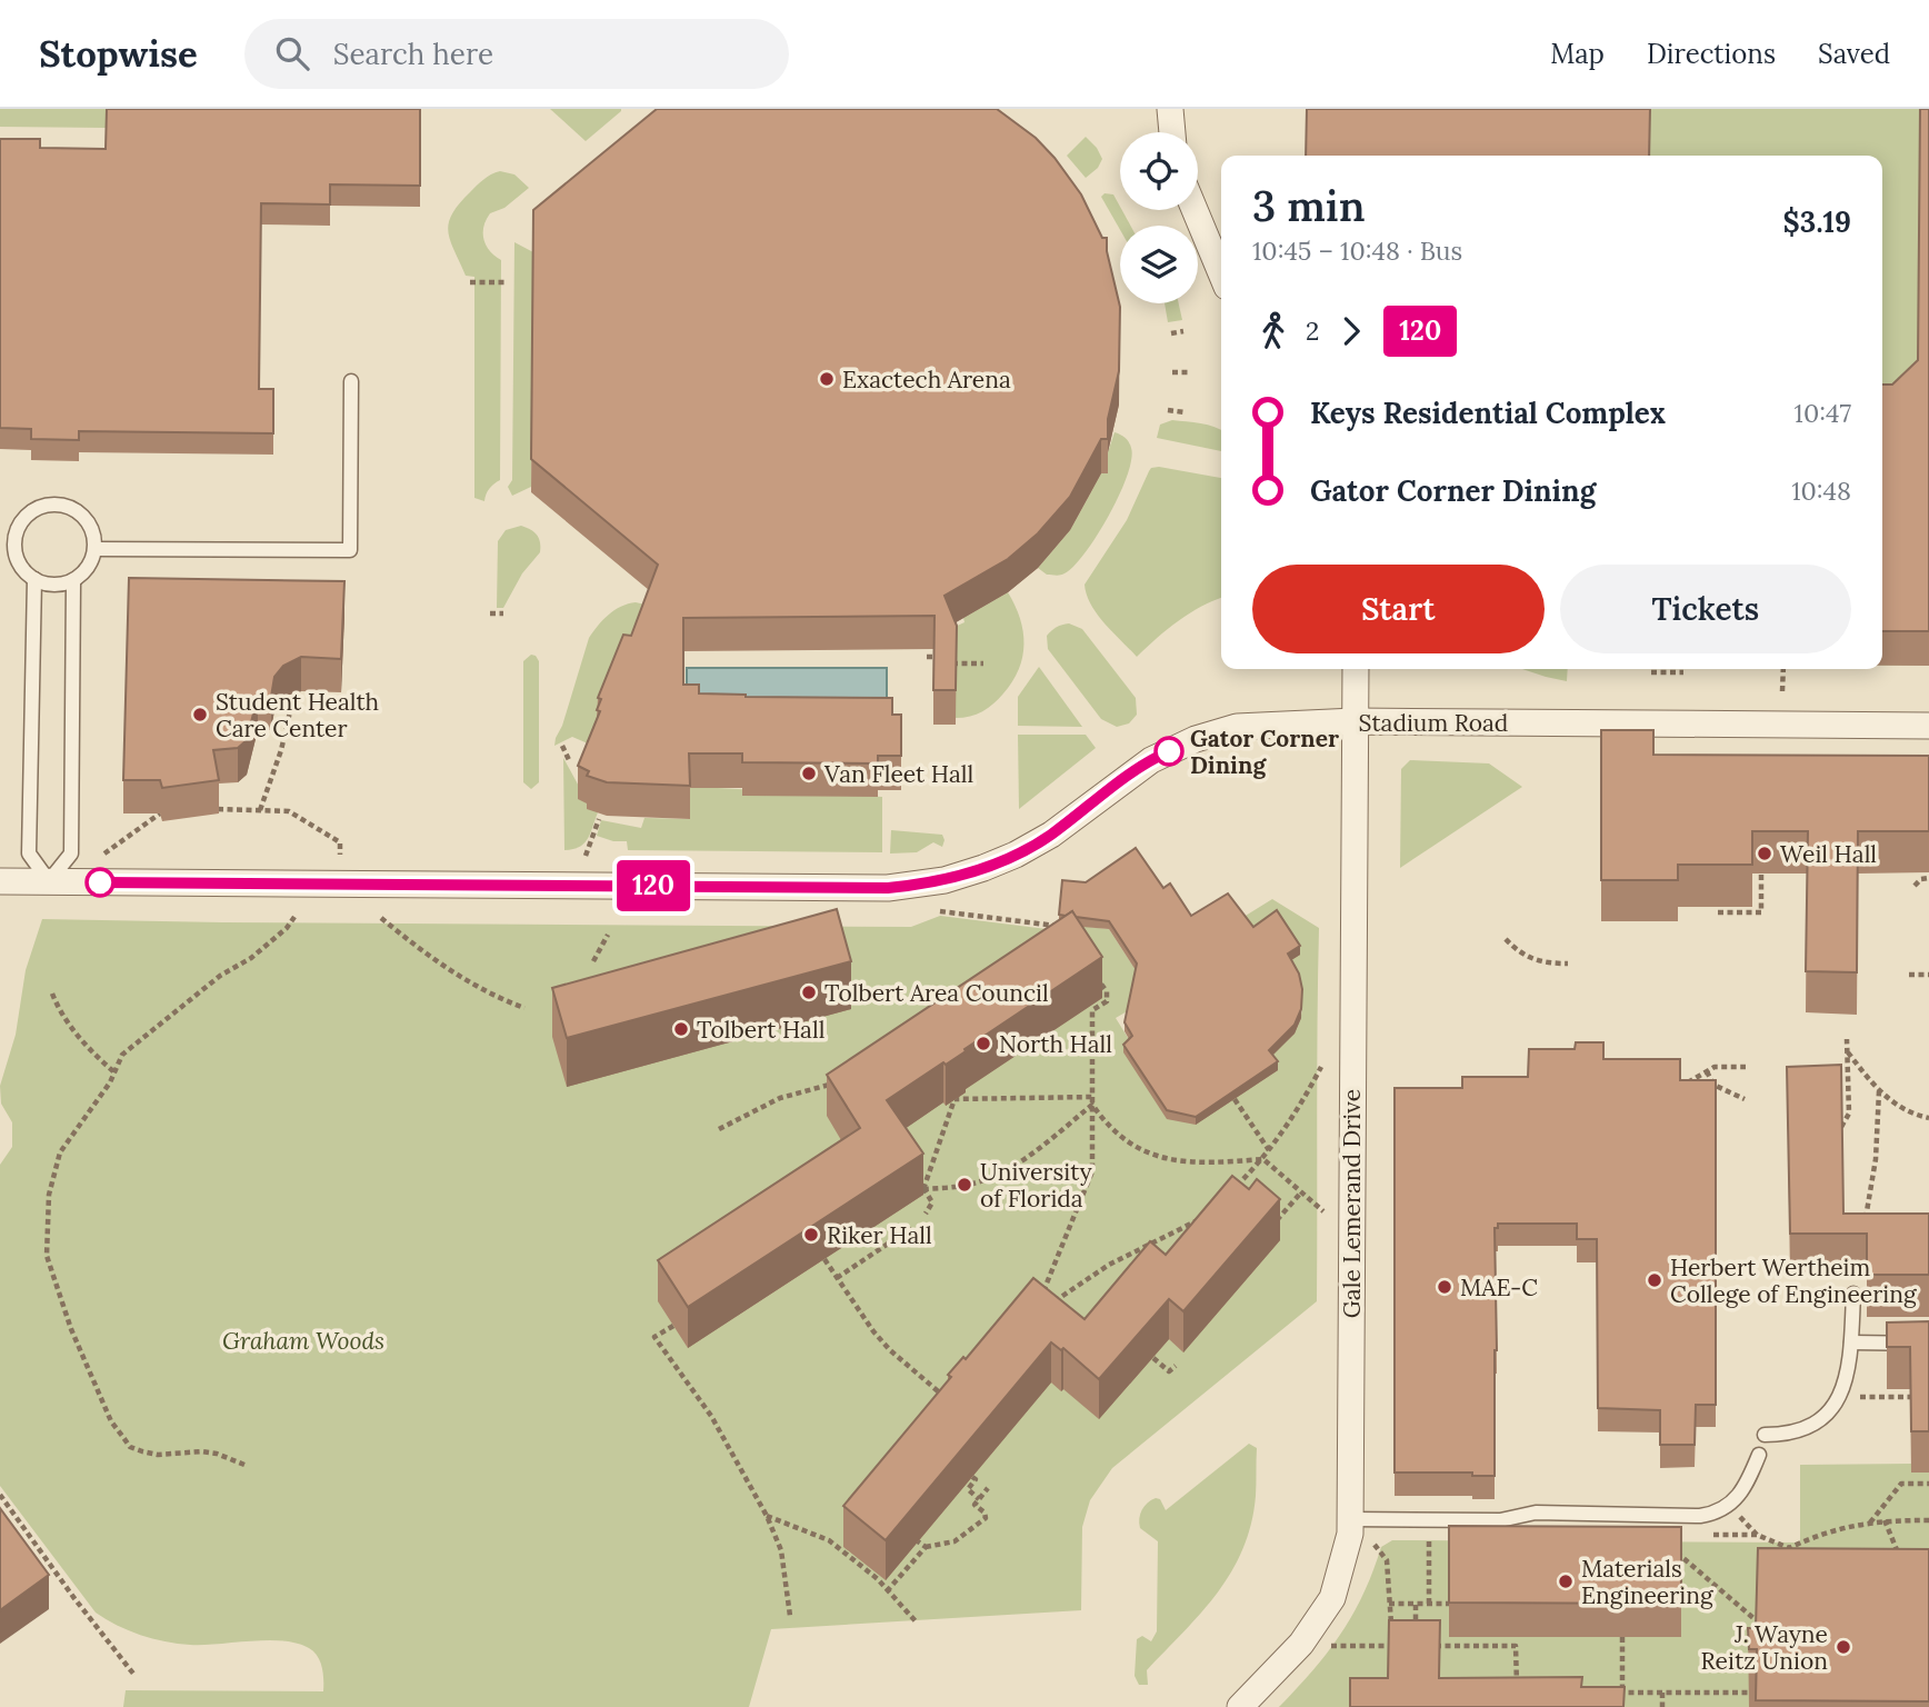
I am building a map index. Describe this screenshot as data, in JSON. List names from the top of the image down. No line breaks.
{"streets":{"street":["Stadium Road","Gale Lemerand Drive"]},"crossings":[["Stadium Road","Gale Lemerand Drive"]],"parks":["Graham Woods"],"places":["Exactech Arena","Student Health Care Center","Gator Corner Dining","Van Fleet Hall","Weil Hall","Tolbert Area Council","Tolbert Hall","North Hall","University of Florida","Riker Hall","Herbert Wertheim College of Engineering","MAE-C","Materials Engineering","J. Wayne Reitz Union"],"lines":["bus line 120"],"page":{"header":"Stopwise","search":"Search here","nav":["Map","Directions","Saved"],"on_map":"120","heading":["3 min","10:45 – 10:48 · Bus","$3.19"],"legs":["2","120"],"list":[{"name":"Keys Residential Complex","value":"10:47"},{"name":"Gator Corner Dining","value":"10:48"}],"buttons":["Start","Tickets"]}}
